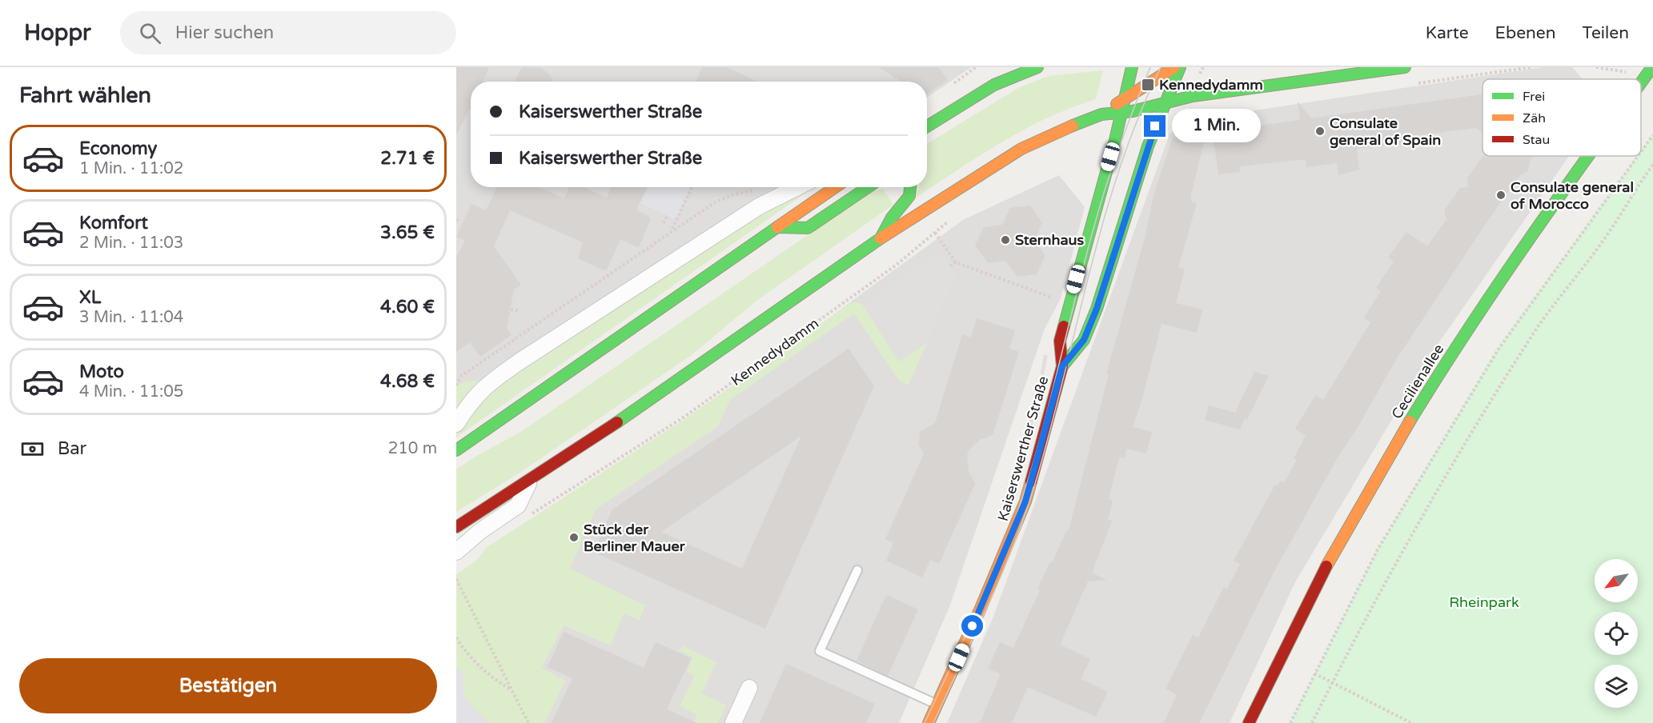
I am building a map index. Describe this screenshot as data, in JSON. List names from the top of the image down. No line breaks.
{"streets":{"main road":["Cecilienallee","Kaiserswerther Straße"],"path":["Kennedydamm"]},"parks":["Rheinpark"],"places":{"transit":["Kennedydamm"],"other":["Consulate general of Spain","Consulate general of Morocco","Sternhaus","Stück der Berliner Mauer"]},"legend":["Frei","Zäh","Stau"],"north":"bottom left","page":{"header":"Hoppr","search":"Hier suchen","nav":["Karte","Ebenen","Teilen"],"heading":"Fahrt wählen","banner":["Kaiserswerther Straße","Kaiserswerther Straße"],"bubble":"1 Min.","list":[{"name":"Economy","note":"1 Min. · 11:02","value":"2.71 €"},{"name":"Komfort","note":"2 Min. · 11:03","value":"3.65 €"},{"name":"XL","note":"3 Min. · 11:04","value":"4.60 €"},{"name":"Moto","note":"4 Min. · 11:05","value":"4.68 €"}],"pay":["Bar","210 m"],"buttons":"Bestätigen"}}
